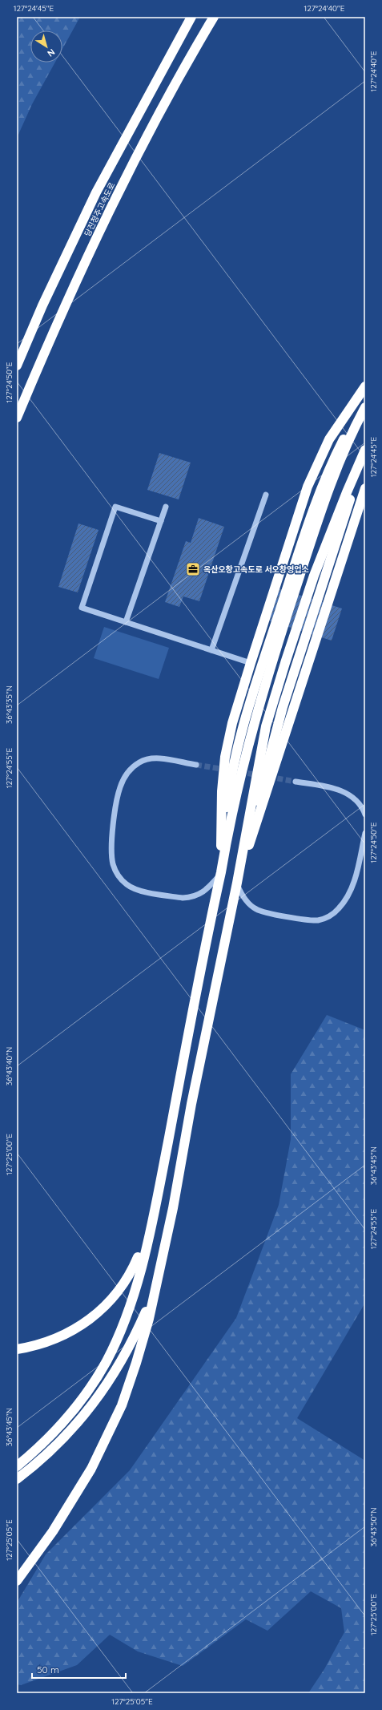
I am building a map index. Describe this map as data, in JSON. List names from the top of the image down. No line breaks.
{"streets":{"highway":["당진청주고속도로"]},"places":{"office":["옥산오창고속도로 서오창영업소"]},"scale_bar":"50 m","north":"bottom right","coordinates":["127°24'45\"E","127°24'40\"E","127°24'50\"E","36°43'35\"N","127°24'55\"E","36°43'40\"N","127°25'00\"E","36°43'45\"N","36°43'50\"N","127°25'05\"E"]}
